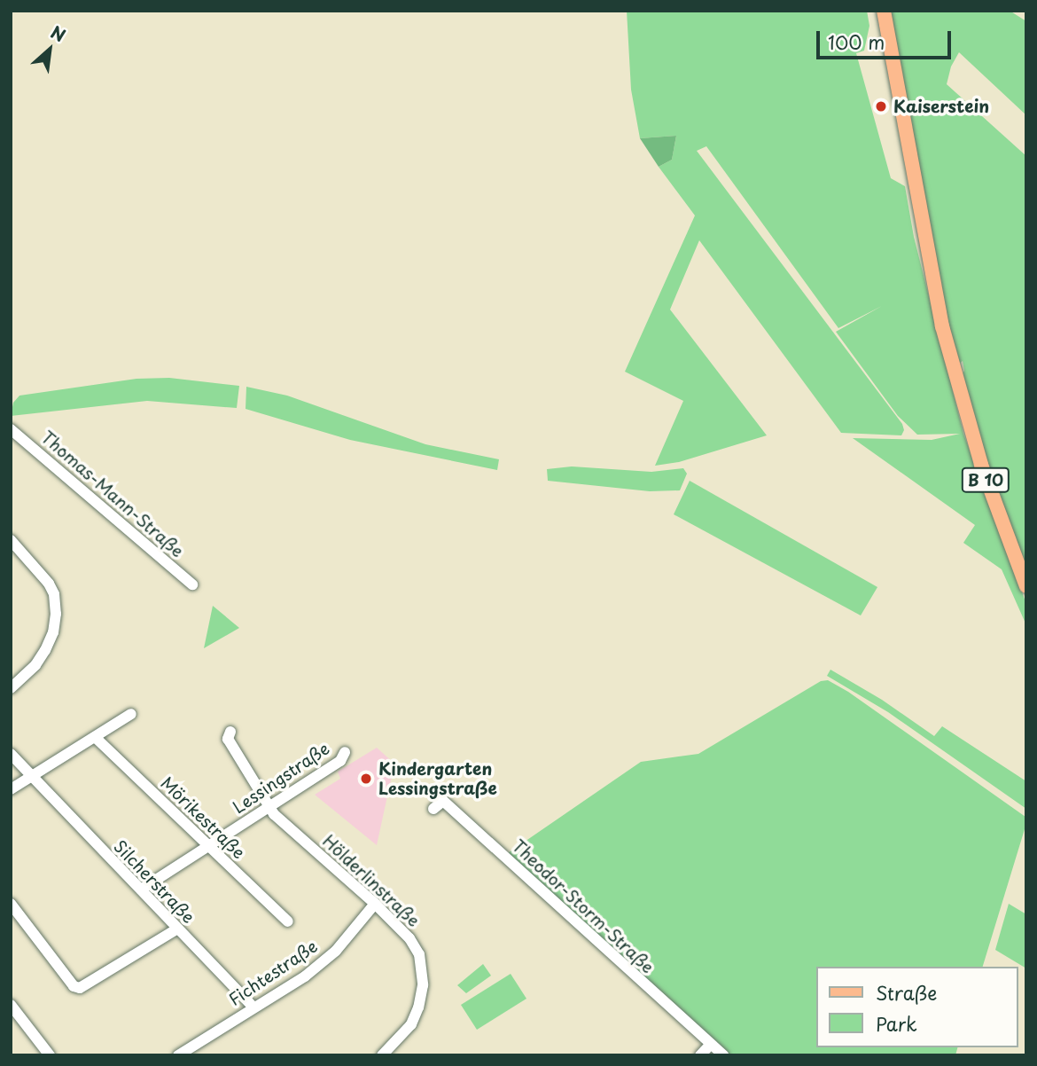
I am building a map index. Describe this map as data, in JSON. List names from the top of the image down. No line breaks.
{"streets":{"main road":["B 10"],"street":["Thomas-Mann-Straße","Lessingstraße","Mörikestraße","Hölderlinstraße","Silcherstraße","Theodor-Storm-Straße","Fichtestraße"]},"crossings":[["Lessingstraße","Mörikestraße"],["Lessingstraße","Hölderlinstraße"],["Lessingstraße","Silcherstraße"],["Hölderlinstraße","Fichtestraße"],["Silcherstraße","Fichtestraße"]],"places":["Kaiserstein","Kindergarten Lessingstraße"],"legend":["Straße","Park"],"scale_bar":"100 m","north":"top right"}
